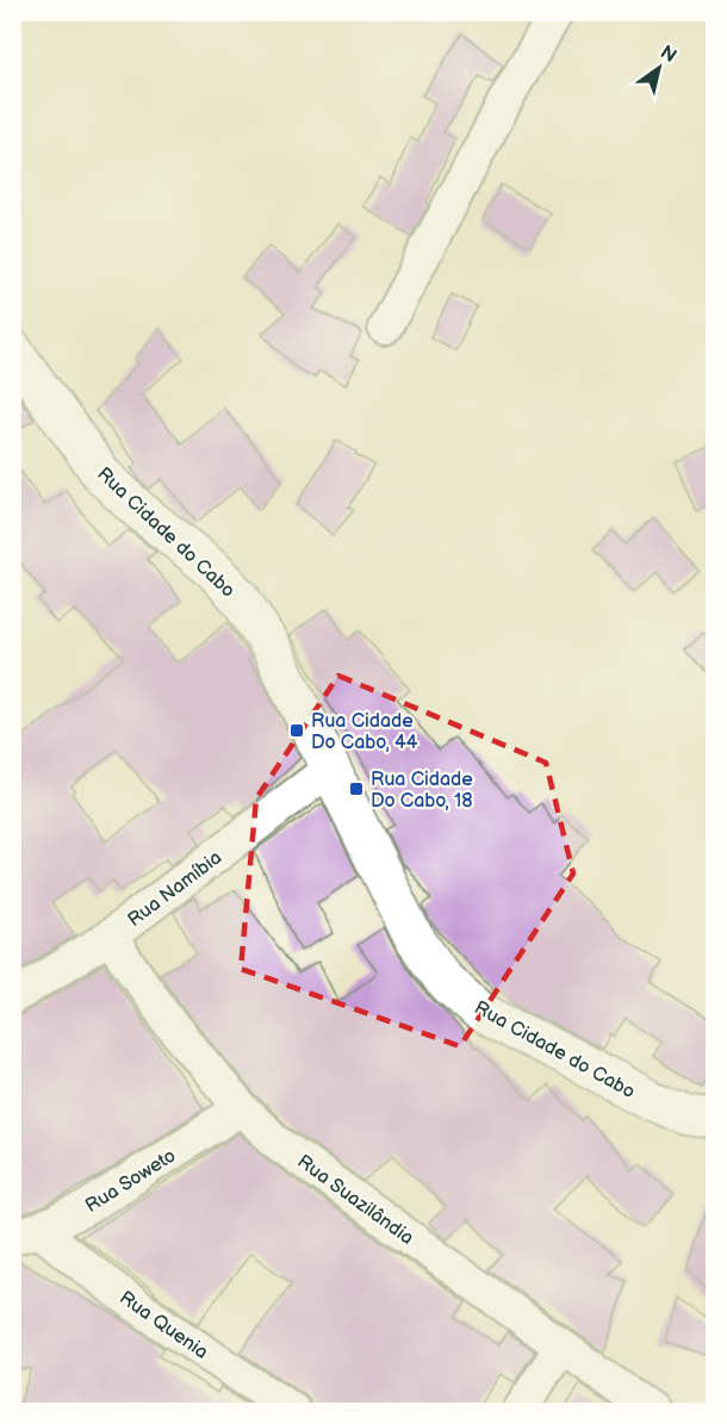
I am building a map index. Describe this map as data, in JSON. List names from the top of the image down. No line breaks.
{"streets":{"street":["Rua Cidade do Cabo","Rua Namíbia","Rua Soweto","Rua Suazilândia","Rua Quenia"]},"crossings":[["Rua Cidade do Cabo","Rua Namíbia"],["Rua Namíbia","Rua Suazilândia"],["Rua Soweto","Rua Suazilândia"],["Rua Soweto","Rua Quenia"]],"places":{"transit":["Rua Cidade Do Cabo, 44","Rua Cidade Do Cabo, 18"]},"north":"top right"}
